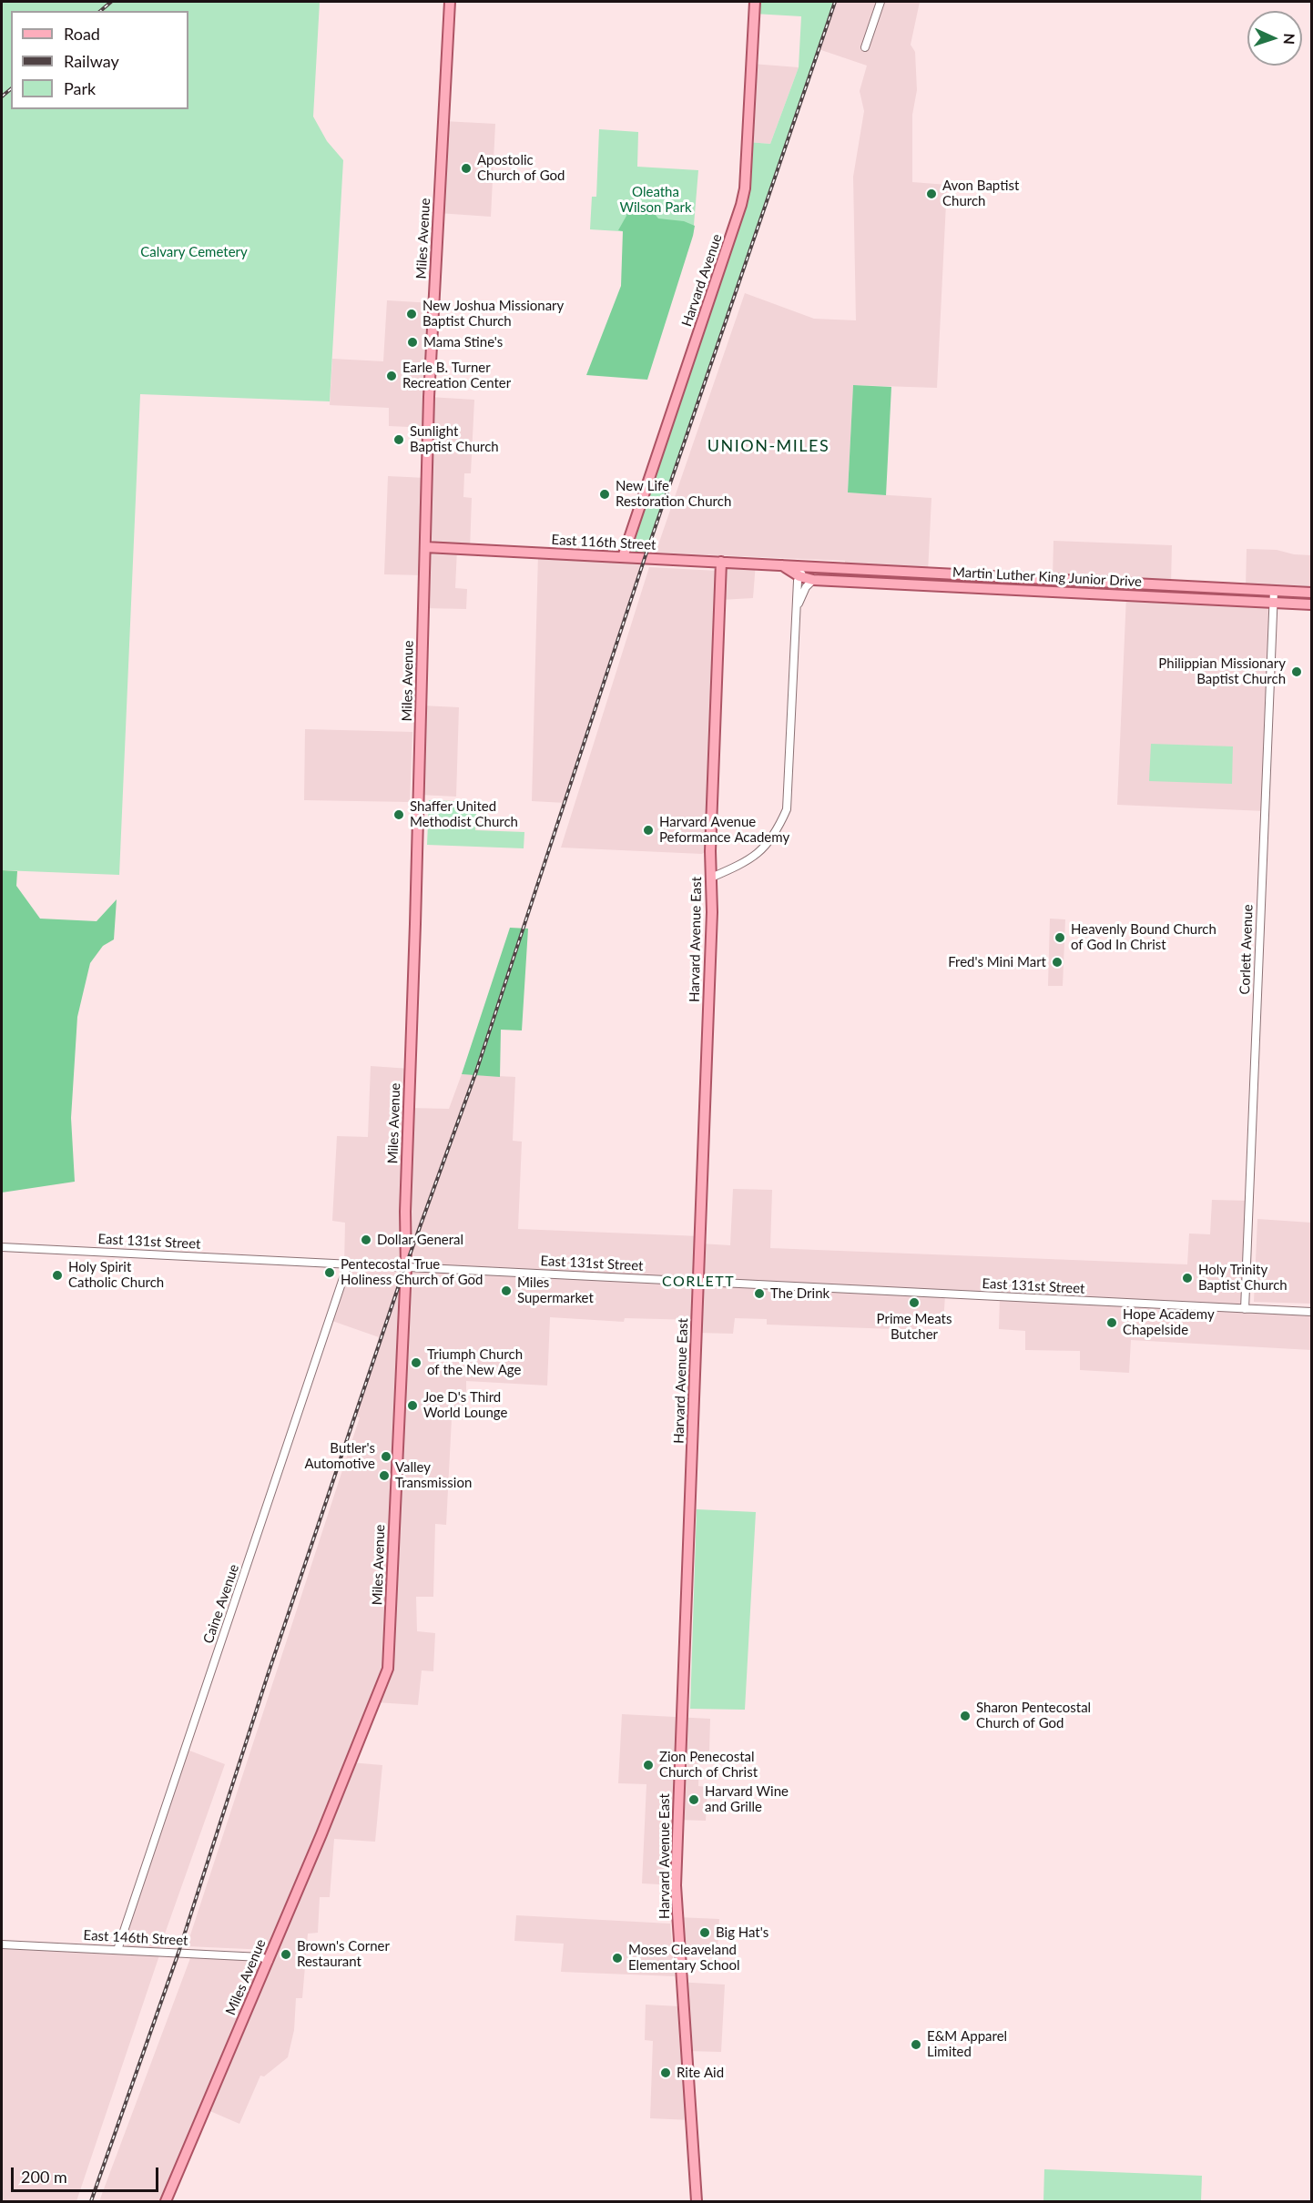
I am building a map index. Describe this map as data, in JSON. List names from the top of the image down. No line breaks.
{"streets":{"main road":["Miles Avenue","Harvard Avenue","East 116th Street","Martin Luther King Junior Drive","Harvard Avenue East"],"street":["Corlett Avenue","East 131st Street","Caine Avenue","East 146th Street"]},"crossings":[["Miles Avenue","East 116th Street"],["Miles Avenue","East 131st Street"],["Miles Avenue","East 146th Street"],["Harvard Avenue","East 116th Street"],["East 116th Street","Martin Luther King Junior Drive"],["East 116th Street","Harvard Avenue East"],["Martin Luther King Junior Drive","Corlett Avenue"],["Harvard Avenue East","East 131st Street"],["Corlett Avenue","East 131st Street"],["East 131st Street","Caine Avenue"],["Caine Avenue","East 146th Street"]],"districts":["UNION-MILES","CORLETT"],"parks":["Oleatha Wilson Park","Calvary Cemetery"],"places":["Apostolic Church of God","Avon Baptist Church","New Joshua Missionary Baptist Church","Mama Stine's","Earle B. Turner Recreation Center","Sunlight Baptist Church","New Life Restoration Church","Philippian Missionary Baptist Church","Shaffer United Methodist Church","Harvard Avenue Peformance Academy","Heavenly Bound Church of God In Christ","Fred's Mini Mart","Dollar General","Pentecostal True Holiness Church of God","Holy Spirit Catholic Church","Holy Trinity Baptist Church","Miles Supermarket","The Drink","Prime Meats Butcher","Hope Academy Chapelside","Triumph Church of the New Age","Joe D's Third World Lounge","Butler's Automotive","Valley Transmission","Sharon Pentecostal Church of God","Zion Penecostal Church of Christ","Harvard Wine and Grille","Big Hat's","Brown's Corner Restaurant","Moses Cleaveland Elementary School","E&M Apparel Limited","Rite Aid"],"legend":["Road","Railway","Park"],"scale_bar":"200 m","north":"right"}
